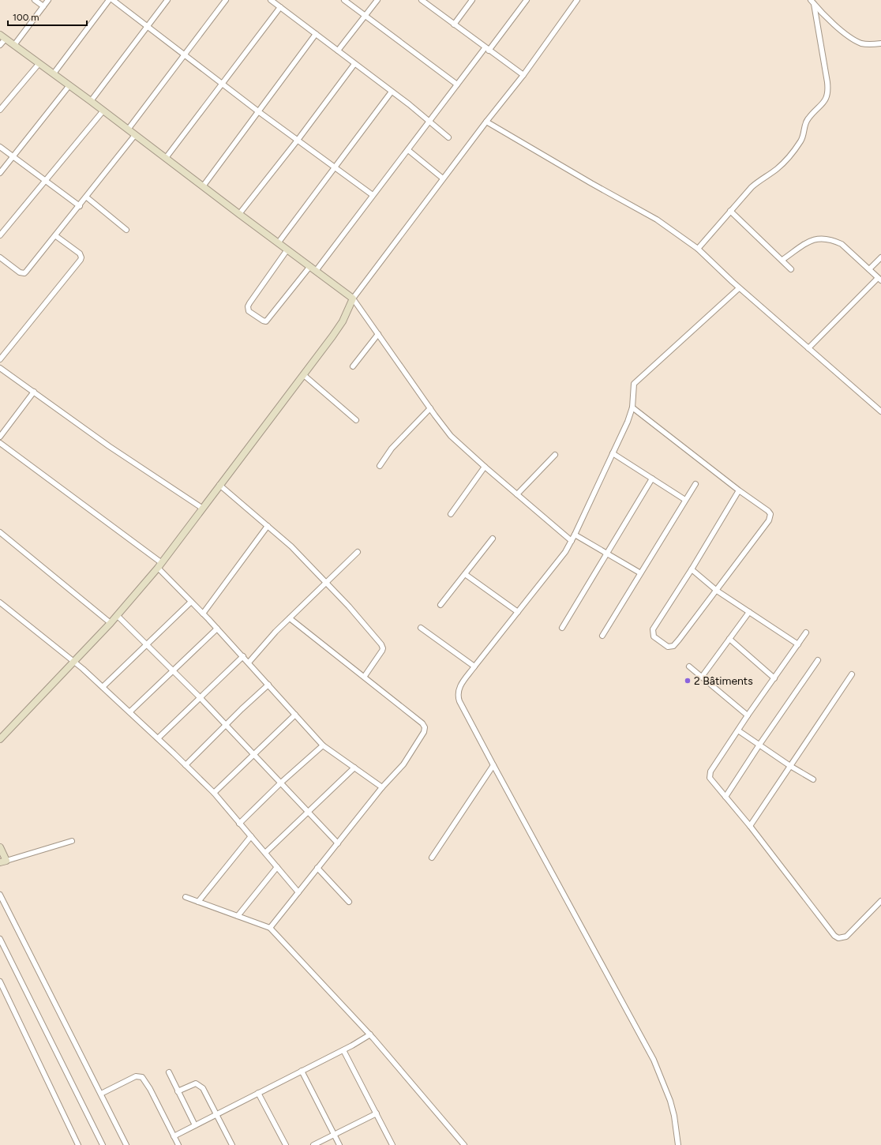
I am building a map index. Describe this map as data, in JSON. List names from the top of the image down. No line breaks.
{"places":["2 Bâtiments"],"scale_bar":"100 m"}
